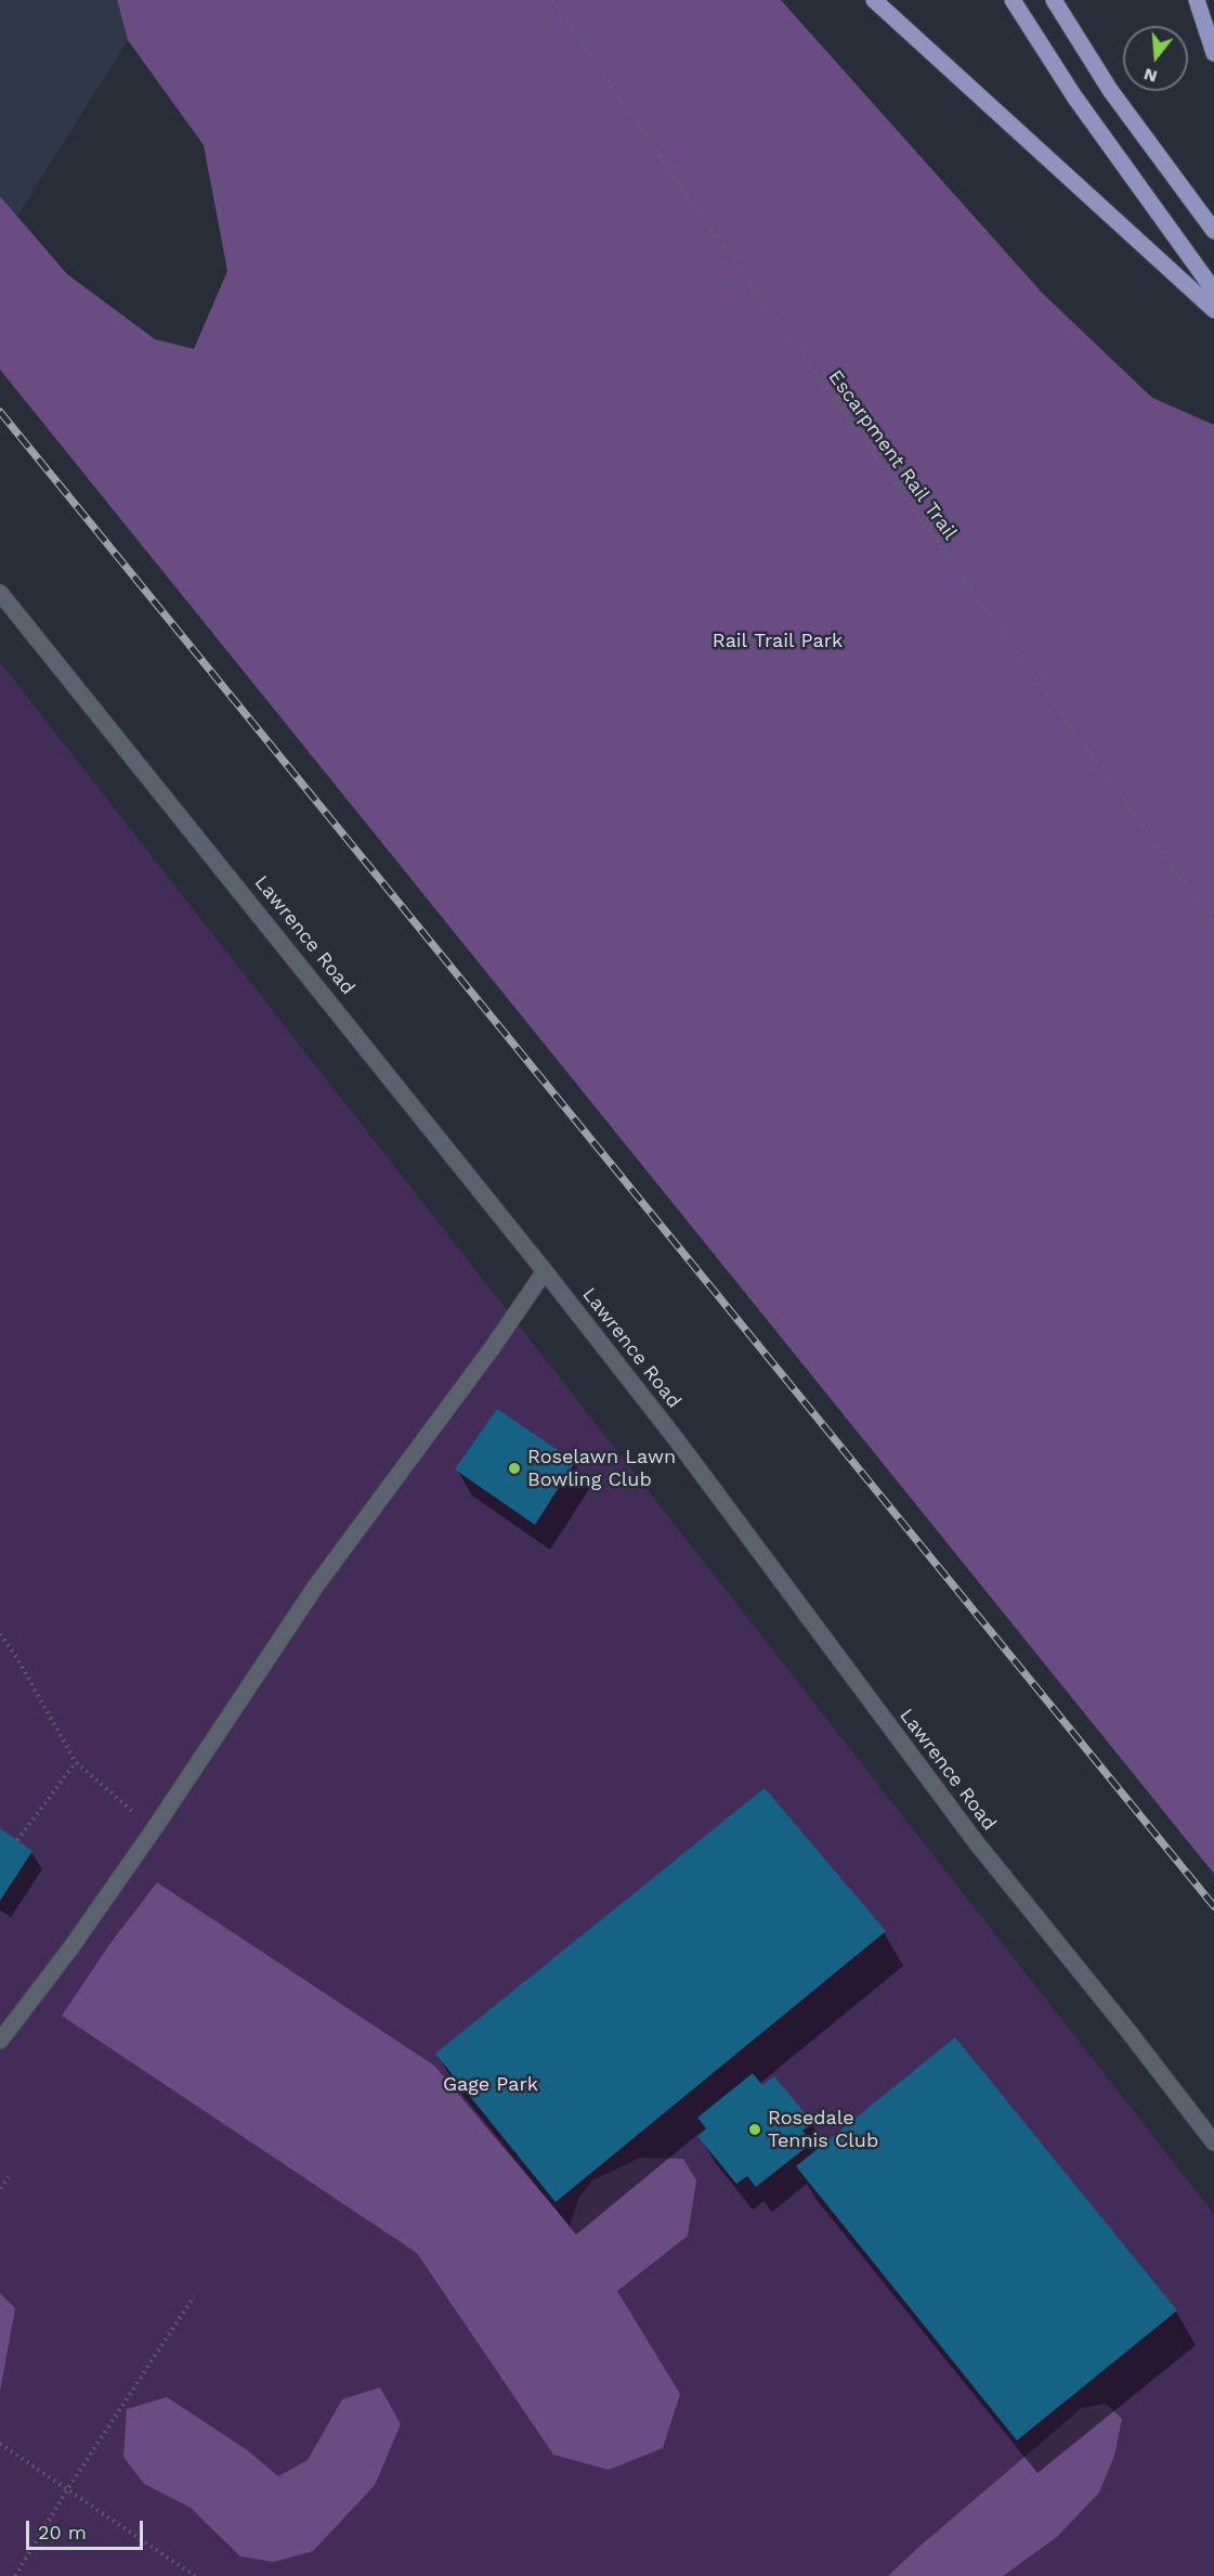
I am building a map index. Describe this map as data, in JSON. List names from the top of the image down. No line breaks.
{"streets":{"street":["Lawrence Road"],"path":["Escarpment Rail Trail"]},"parks":["Rail Trail Park","Gage Park"],"places":["Roselawn Lawn Bowling Club","Rosedale Tennis Club"],"scale_bar":"20 m","north":"bottom"}
